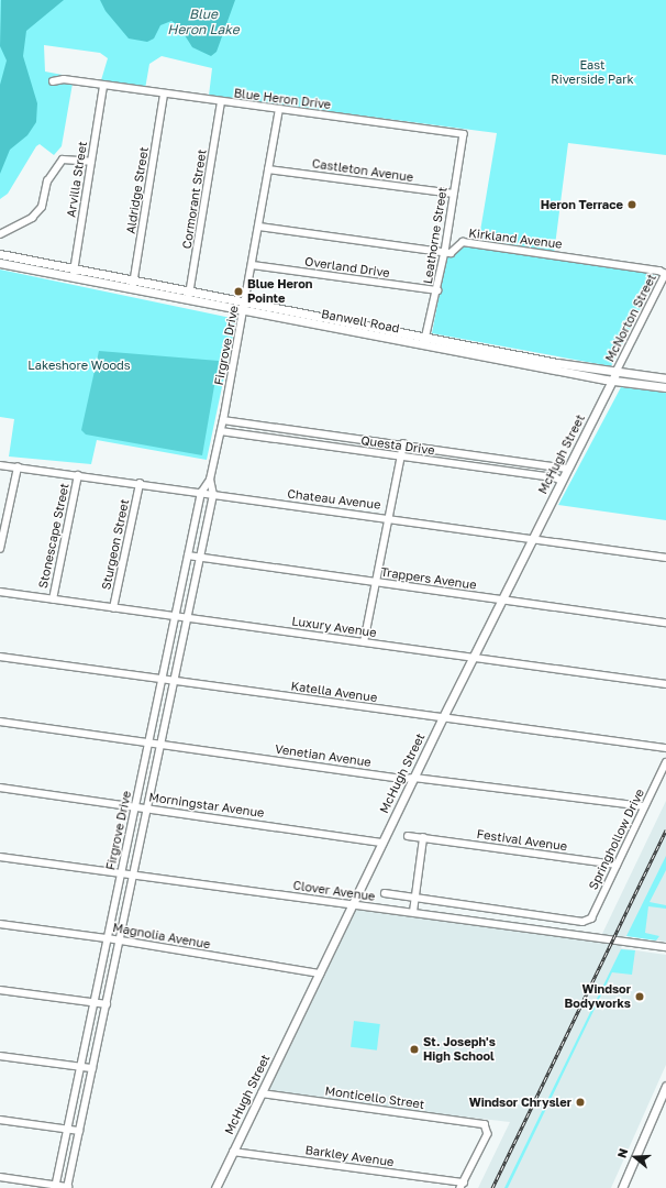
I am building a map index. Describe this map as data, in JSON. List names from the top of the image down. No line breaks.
{"streets":{"main road":["Banwell Road","McHugh Street"],"street":["Blue Heron Drive","Castleton Avenue","Arvilla Street","Aldridge Street","Cormorant Street","Leathorne Street","Kirkland Avenue","Overland Drive","McNorton Street","Firgrove Drive","Questa Drive","Chateau Avenue","Stonescape Street","Sturgeon Street","Trappers Avenue","Luxury Avenue","Katella Avenue","Venetian Avenue","Morningstar Avenue","Springhollow Drive","Festival Avenue","Clover Avenue","Magnolia Avenue","Monticello Street","Barkley Avenue"]},"crossings":[["Blue Heron Drive","Arvilla Street"],["Blue Heron Drive","Aldridge Street"],["Blue Heron Drive","Cormorant Street"],["Blue Heron Drive","Leathorne Street"],["Blue Heron Drive","Firgrove Drive"],["Castleton Avenue","Leathorne Street"],["Castleton Avenue","Firgrove Drive"],["Arvilla Street","Banwell Road"],["Aldridge Street","Banwell Road"],["Cormorant Street","Banwell Road"],["Leathorne Street","Kirkland Avenue"],["Leathorne Street","Overland Drive"],["Leathorne Street","Banwell Road"],["Kirkland Avenue","McNorton Street"],["Overland Drive","Firgrove Drive"],["McNorton Street","Banwell Road"],["McNorton Street","McHugh Street"],["Banwell Road","Firgrove Drive"],["Banwell Road","McHugh Street"],["Firgrove Drive","Questa Drive"],["Firgrove Drive","Chateau Avenue"],["Firgrove Drive","Trappers Avenue"],["Firgrove Drive","Luxury Avenue"],["Firgrove Drive","Katella Avenue"],["Firgrove Drive","Venetian Avenue"],["Firgrove Drive","Morningstar Avenue"],["Firgrove Drive","Clover Avenue"],["Firgrove Drive","Magnolia Avenue"],["Questa Drive","McHugh Street"],["McHugh Street","Chateau Avenue"],["McHugh Street","Trappers Avenue"],["McHugh Street","Luxury Avenue"],["McHugh Street","Katella Avenue"],["McHugh Street","Venetian Avenue"],["McHugh Street","Morningstar Avenue"],["McHugh Street","Clover Avenue"],["McHugh Street","Magnolia Avenue"],["McHugh Street","Monticello Street"],["McHugh Street","Barkley Avenue"],["Chateau Avenue","Stonescape Street"],["Chateau Avenue","Sturgeon Street"],["Stonescape Street","Luxury Avenue"],["Sturgeon Street","Luxury Avenue"],["Venetian Avenue","Springhollow Drive"],["Springhollow Drive","Festival Avenue"],["Springhollow Drive","Clover Avenue"],["Monticello Street","Barkley Avenue"]],"water":["Blue Heron Lake"],"parks":["East Riverside Park","Lakeshore Woods"],"places":["Heron Terrace","Blue Heron Pointe","Windsor Bodyworks","St. Joseph's High School","Windsor Chrysler"],"north":"left"}
